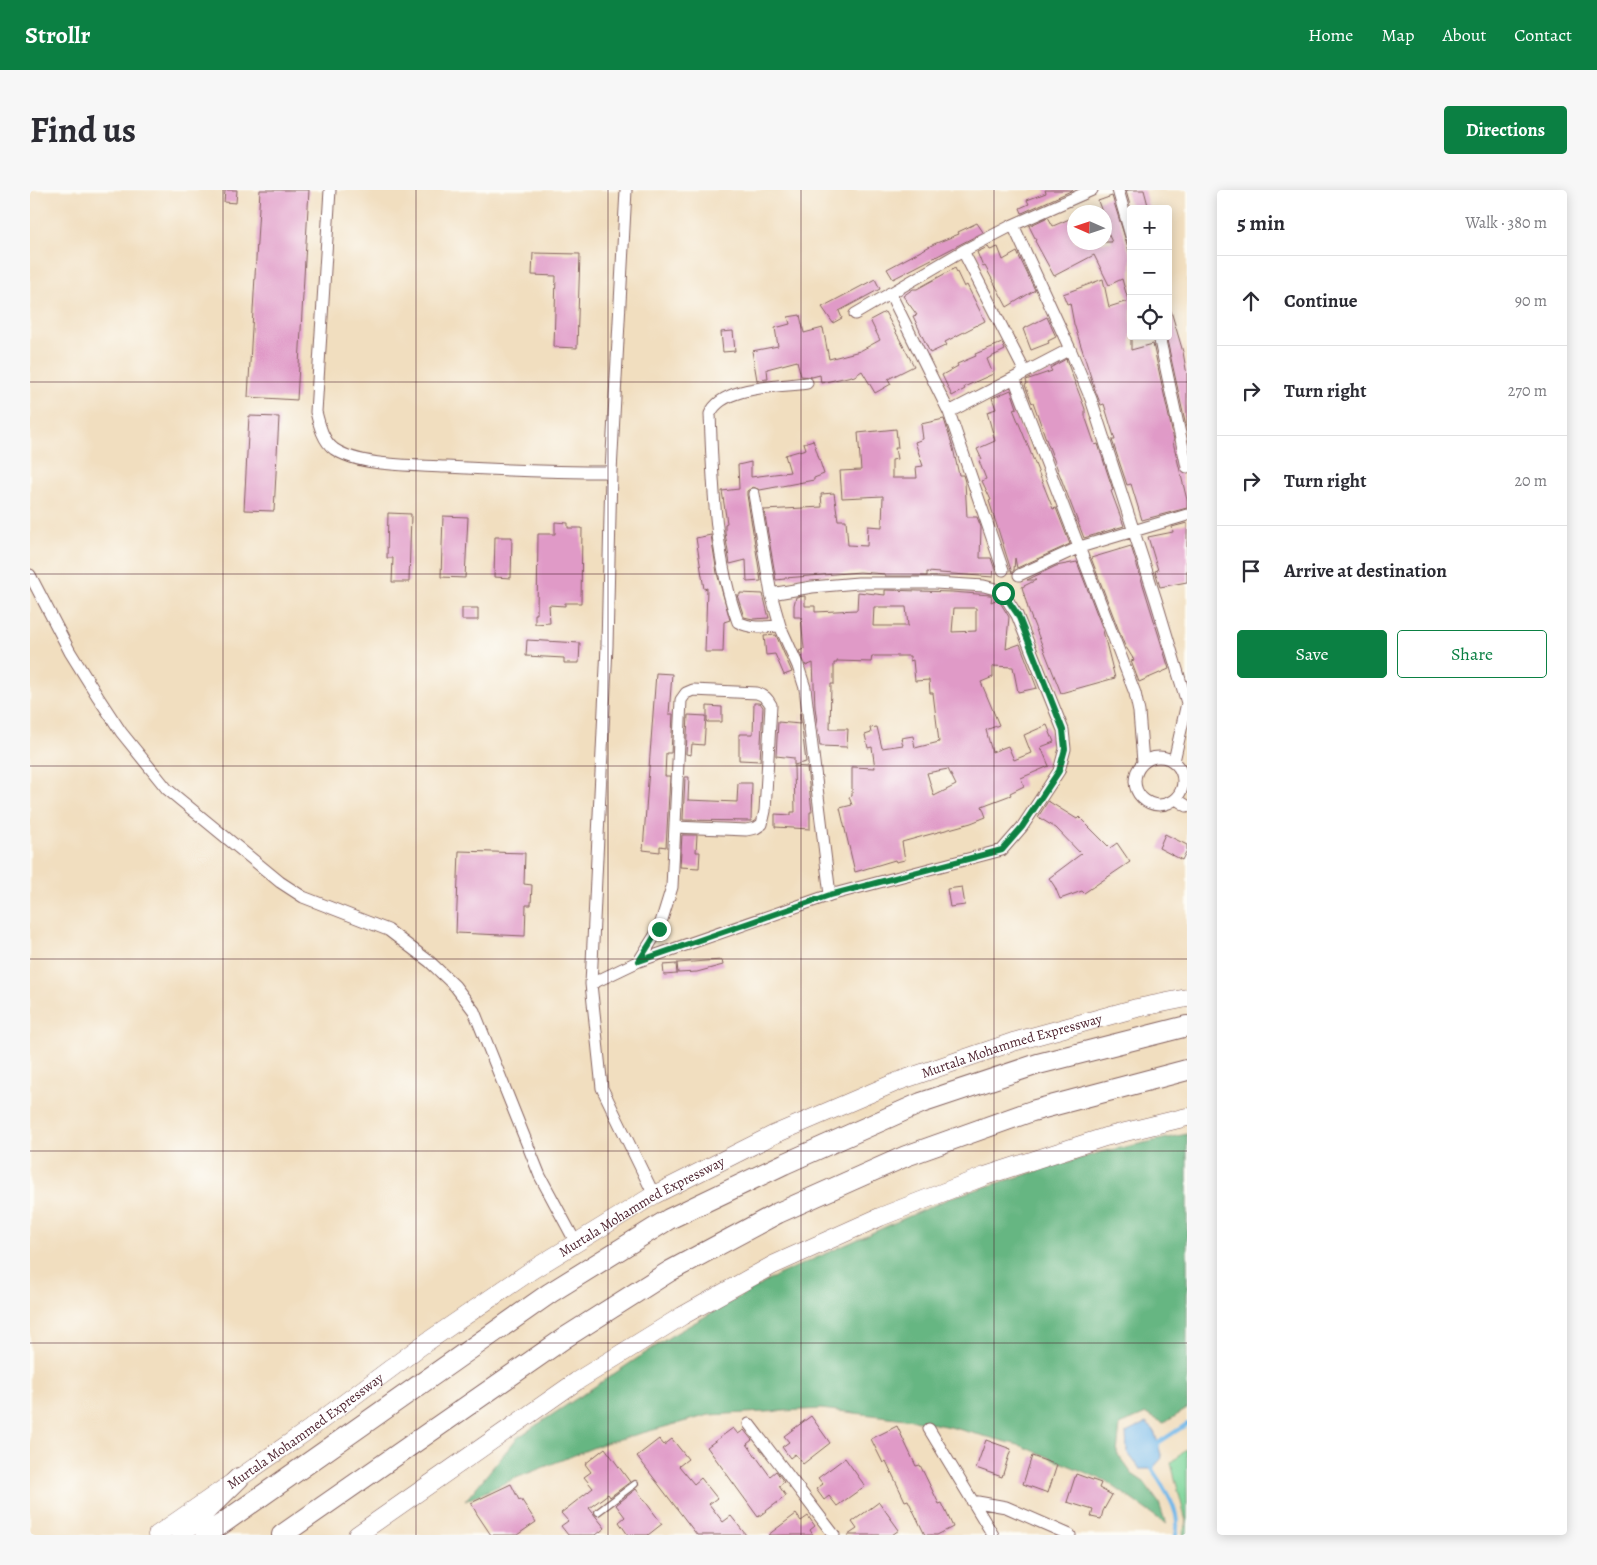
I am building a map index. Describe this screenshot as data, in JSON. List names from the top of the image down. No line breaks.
{"streets":{"highway":["Murtala Mohammed Expressway"]},"north":"left","page":{"header":"Strollr","nav":["Home","Map","About","Contact"],"title":"Find us","buttons":["Directions",["Save","Share"]],"heading":["5 min","Walk · 380 m"],"map_buttons":["+","−"],"list":[["Continue","90 m"],["Turn right","270 m"],["Turn right","20 m"],"Arrive at destination"]}}
